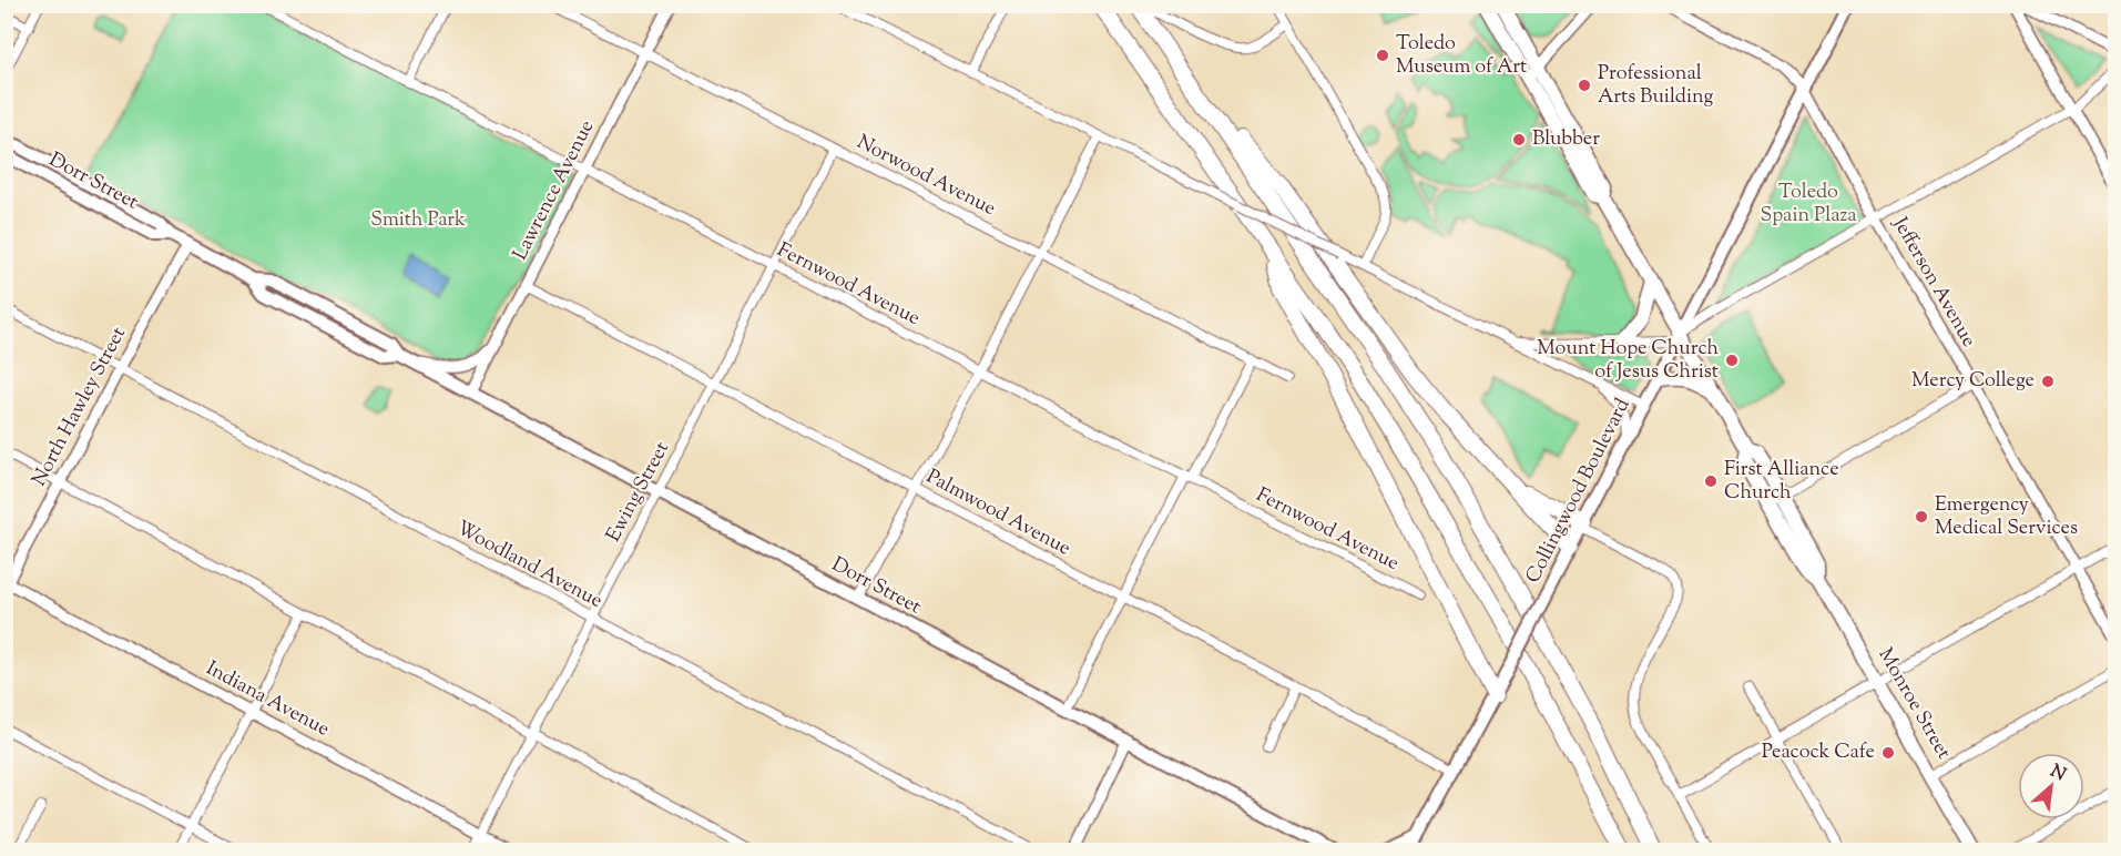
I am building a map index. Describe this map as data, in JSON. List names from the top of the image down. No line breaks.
{"streets":{"main road":["Dorr Street","Collingwood Boulevard","Monroe Street"],"street":["Norwood Avenue","Lawrence Avenue","Jefferson Avenue","Fernwood Avenue","North Hawley Street","Ewing Street","Palmwood Avenue","Woodland Avenue","Indiana Avenue"]},"crossings":[["Norwood Avenue","Lawrence Avenue"],["Norwood Avenue","Ewing Street"],["Dorr Street","Lawrence Avenue"],["Dorr Street","North Hawley Street"],["Dorr Street","Ewing Street"],["Lawrence Avenue","Fernwood Avenue"],["Lawrence Avenue","Palmwood Avenue"],["Jefferson Avenue","Collingwood Boulevard"],["Fernwood Avenue","Ewing Street"],["North Hawley Street","Woodland Avenue"],["North Hawley Street","Indiana Avenue"],["Collingwood Boulevard","Palmwood Avenue"],["Collingwood Boulevard","Monroe Street"],["Ewing Street","Palmwood Avenue"],["Ewing Street","Woodland Avenue"],["Ewing Street","Indiana Avenue"]],"parks":["Toledo Spain Plaza","Smith Park"],"places":["Toledo Museum of Art","Professional Arts Building","Blubber","Mount Hope Church of Jesus Christ","Mercy College","First Alliance Church","Emergency Medical Services","Peacock Cafe"],"north":"top right"}
